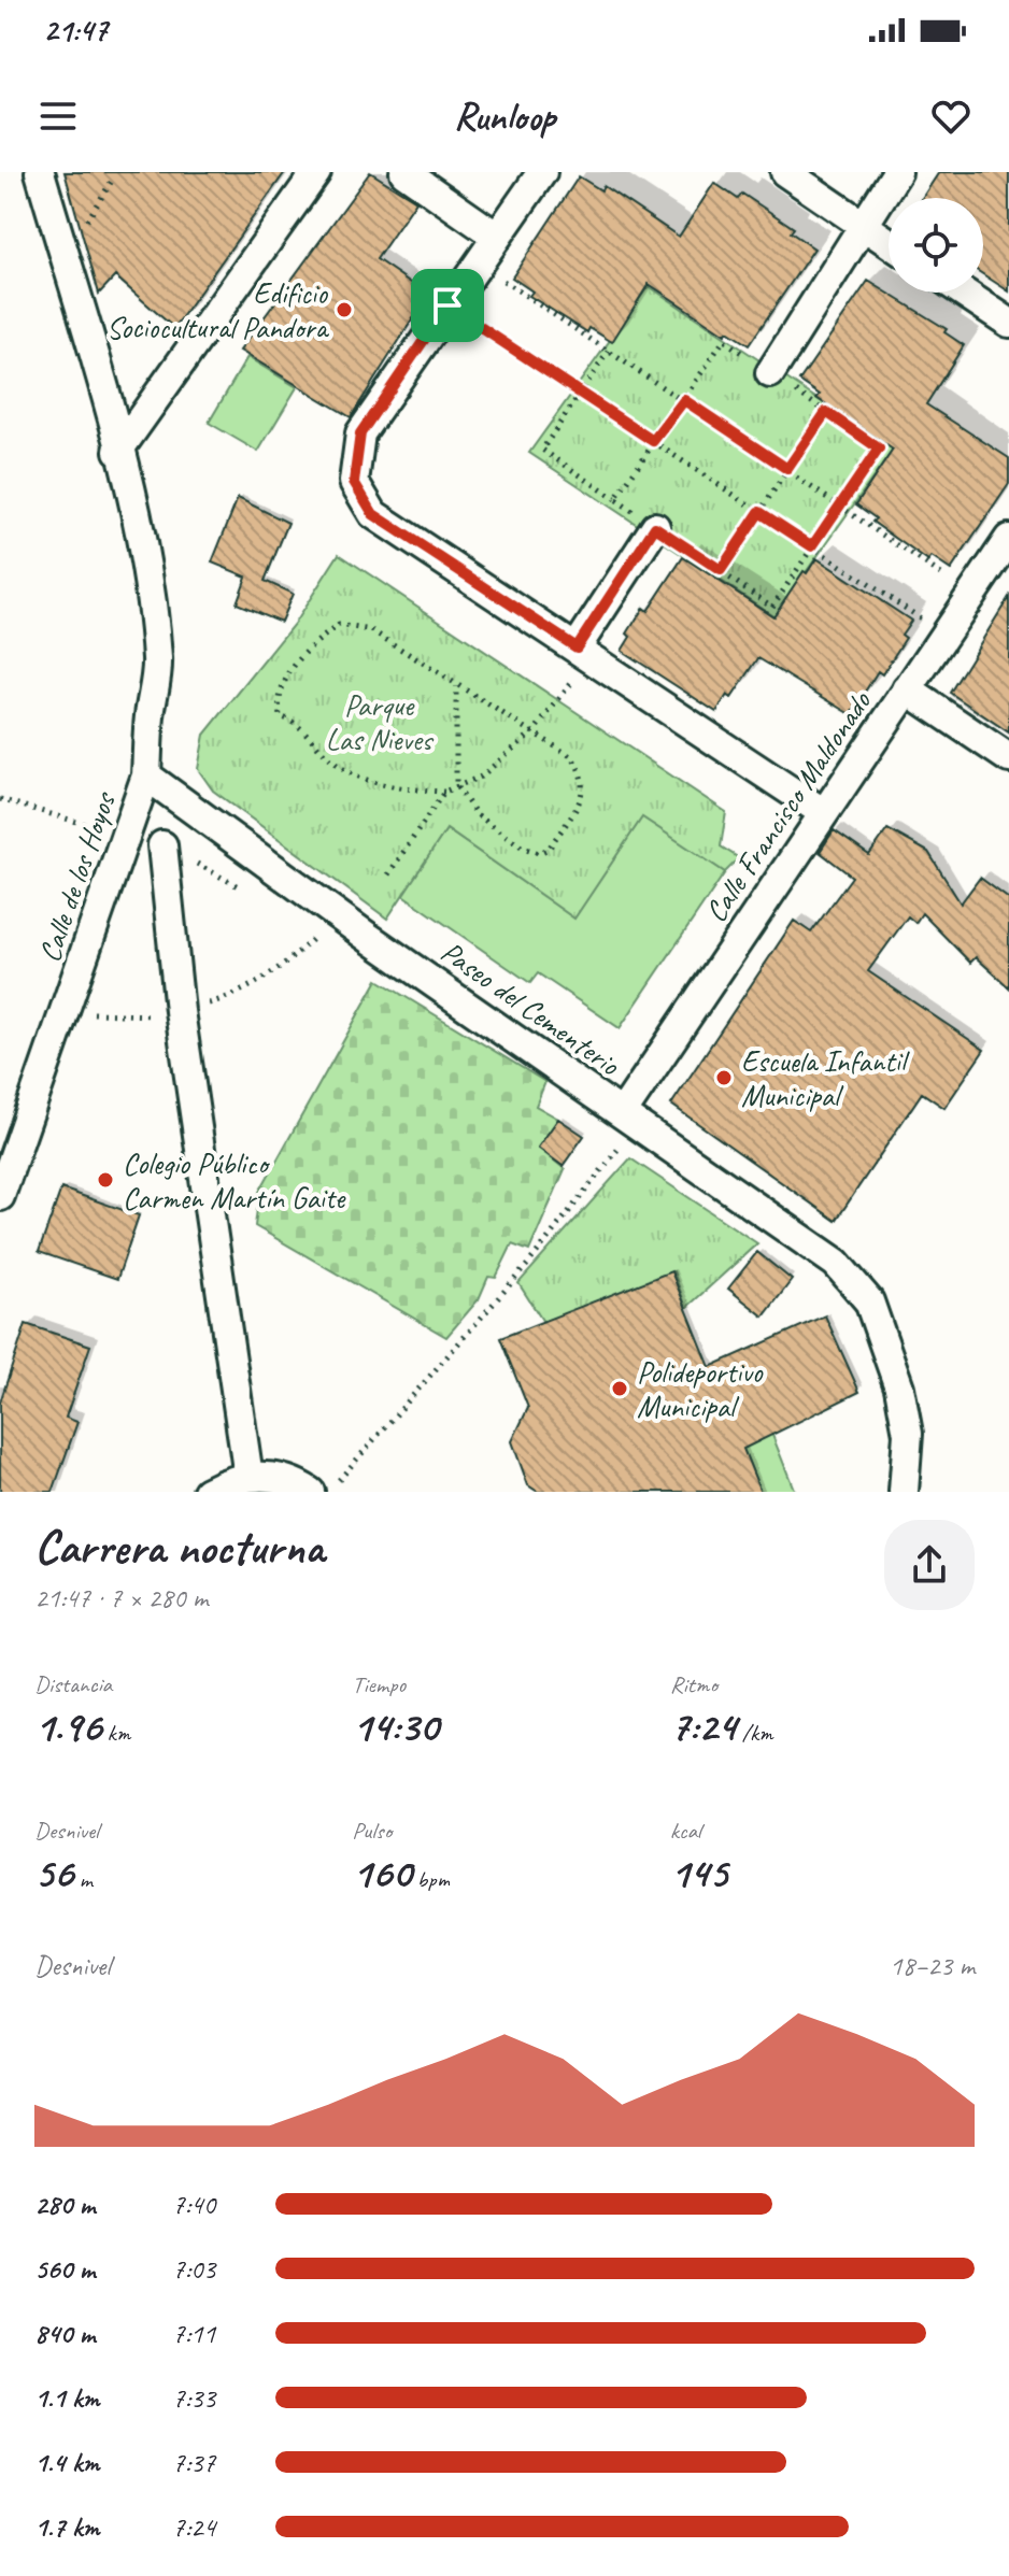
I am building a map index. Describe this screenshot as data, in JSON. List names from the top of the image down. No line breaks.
{"streets":{"street":["Calle Francisco Maldonado","Calle de los Hoyos","Paseo del Cementerio"]},"crossings":[["Calle Francisco Maldonado","Paseo del Cementerio"],["Calle de los Hoyos","Paseo del Cementerio"]],"parks":["Parque Las Nieves"],"places":["Edificio Sociocultural Pandora","Escuela Infantil Municipal","Colegio Público Carmen Martín Gaite","Polideportivo Municipal"],"page":{"status":"21:47","header":"Runloop","heading":["Carrera nocturna","21:47 · 7 × 280 m"],"stats":[["Distancia","1.96 km"],["Tiempo","14:30"],["Ritmo","7:24 /km"],["Desnivel","56 m"],["Pulso","160 bpm"],["kcal","145"]],"chart":["Desnivel","18–23 m"],"list":[{"name":"280 m","note":"7:40"},{"name":"560 m","note":"7:03"},{"name":"840 m","note":"7:11"},{"name":"1.1 km","note":"7:33"},{"name":"1.4 km","note":"7:37"},{"name":"1.7 km","note":"7:24"}]}}
